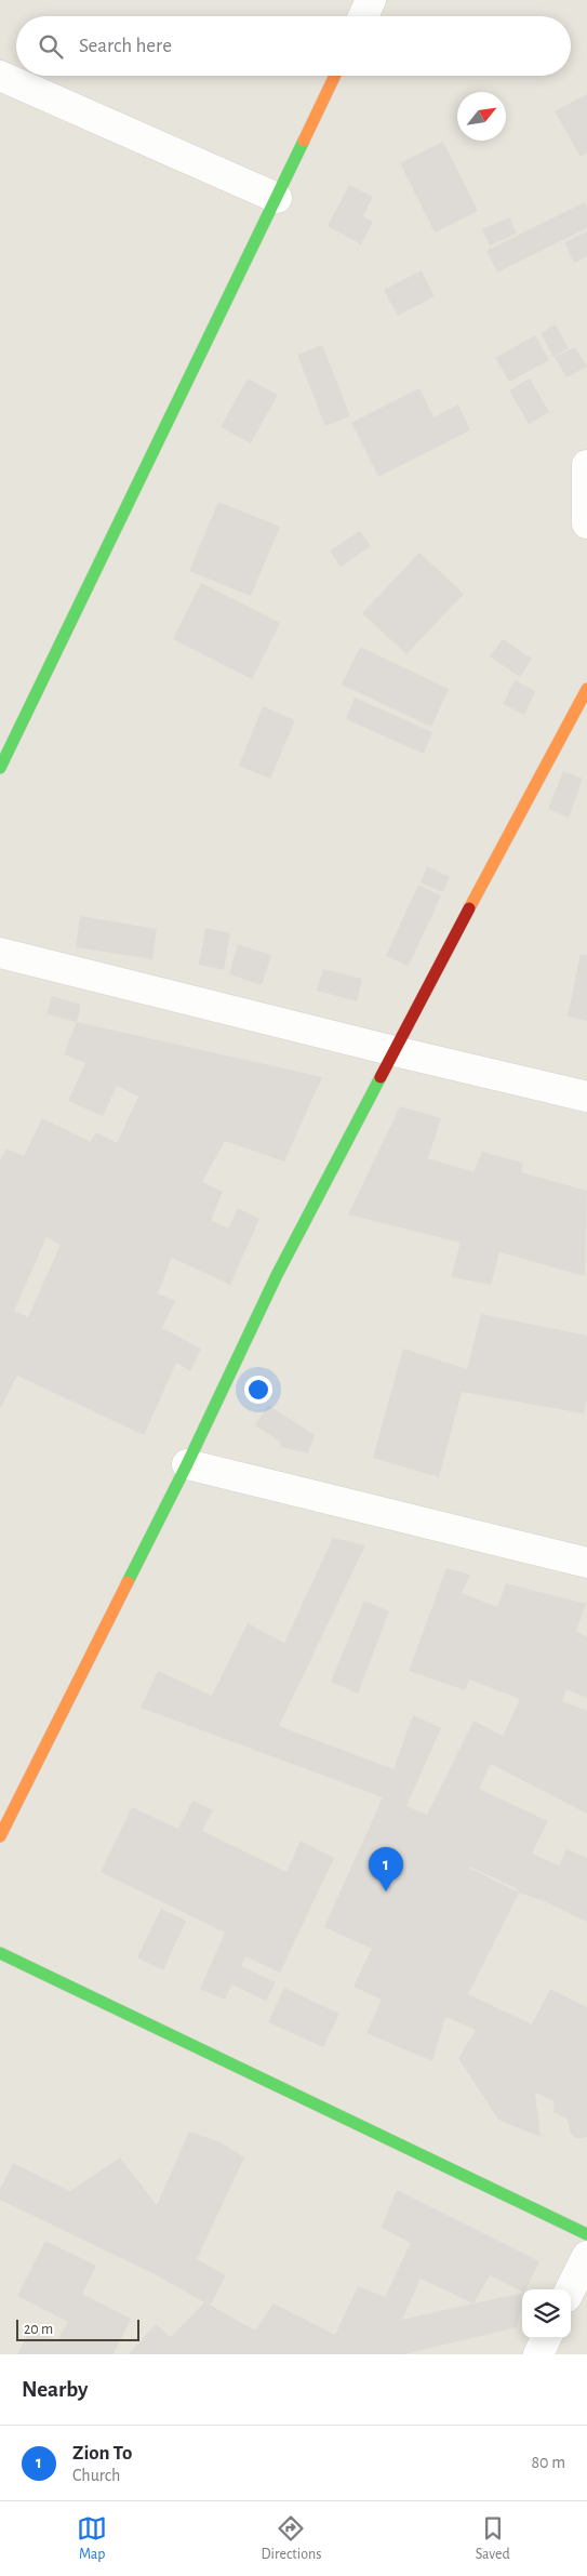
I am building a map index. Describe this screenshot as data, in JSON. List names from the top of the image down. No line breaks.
{"scale_bar":"20 m","north":"top right","page":{"search":"Search here","pins":"1","scale":"20 m","heading":"Nearby","list":[{"mark":"1","name":"Zion To","note":"Church","value":"80 m"}],"nav":["Map","Directions","Saved"]}}
